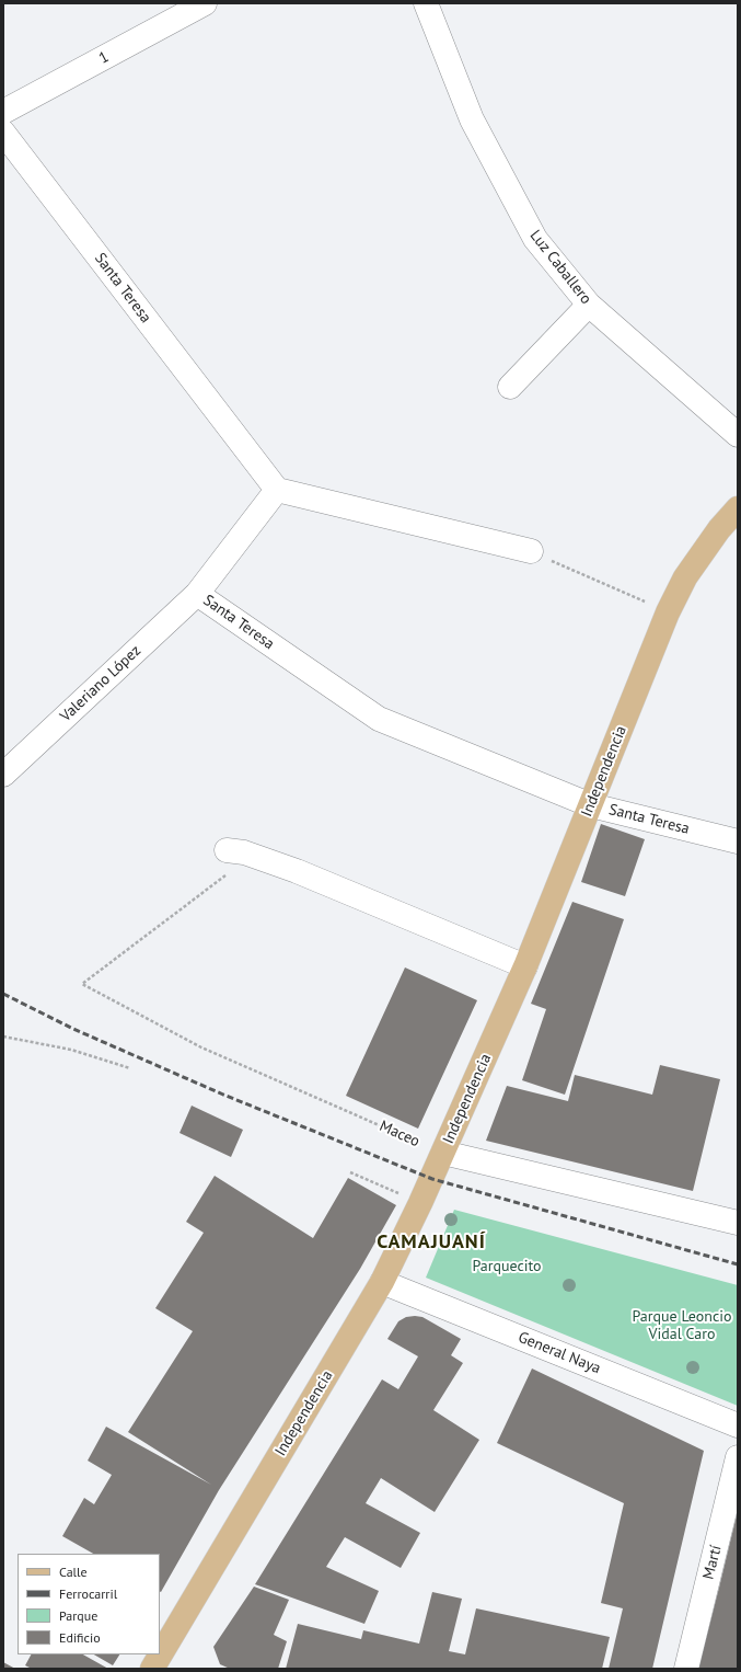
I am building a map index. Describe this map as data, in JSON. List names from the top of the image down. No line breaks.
{"streets":{"main road":["Independencia"],"street":["1","Luz Caballero","Santa Teresa","Valeriano López","General Naya","Martí"],"path":["Maceo"]},"crossings":[["Santa Teresa","Valeriano López"],["Santa Teresa","Independencia"],["Independencia","Maceo"],["Independencia","General Naya"]],"districts":["CAMAJUANÍ"],"parks":["Parquecito","Parque Leoncio Vidal Caro"],"legend":["Calle","Ferrocarril","Parque","Edificio"]}
